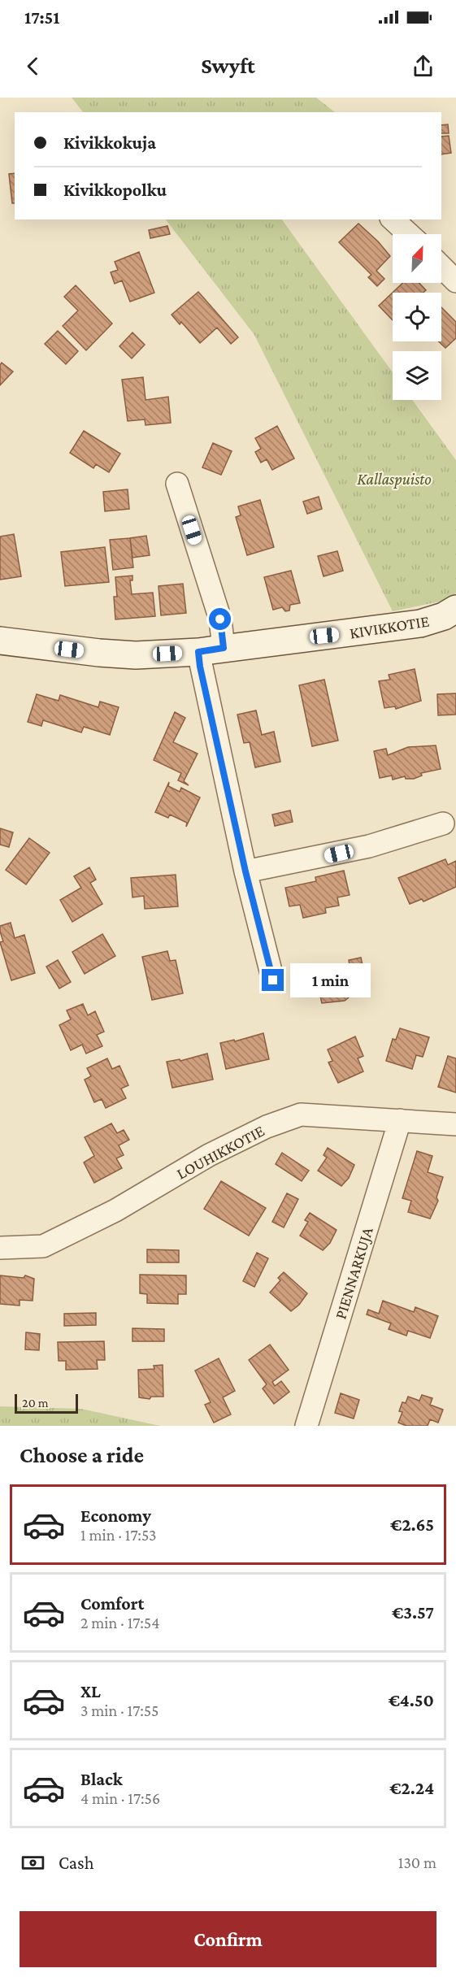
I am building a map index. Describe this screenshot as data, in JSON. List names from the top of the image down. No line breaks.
{"streets":{"street":["KIVIKKOTIE","LOUHIKKOTIE","PIENNARKUJA"]},"crossings":[["LOUHIKKOTIE","PIENNARKUJA"]],"parks":["Kallaspuisto"],"scale_bar":"20 m","north":"top right","page":{"status":"17:51","header":"Swyft","banner":["Kivikkokuja","Kivikkopolku"],"bubble":"1 min","scale":"20 m","heading":"Choose a ride","list":[{"name":"Economy","note":"1 min · 17:53","value":"€2.65"},{"name":"Comfort","note":"2 min · 17:54","value":"€3.57"},{"name":"XL","note":"3 min · 17:55","value":"€4.50"},{"name":"Black","note":"4 min · 17:56","value":"€2.24"}],"pay":["Cash","130 m"],"buttons":"Confirm"}}
